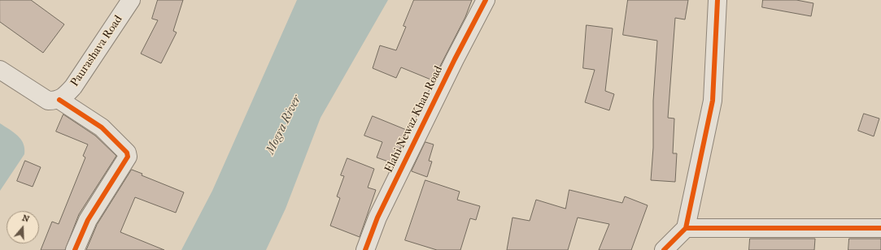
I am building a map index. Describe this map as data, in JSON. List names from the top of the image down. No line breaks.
{"streets":{"street":["Paurashava Road","Elahi Newaz Khan Road"]},"water":["Mogra River"],"north":"top"}
